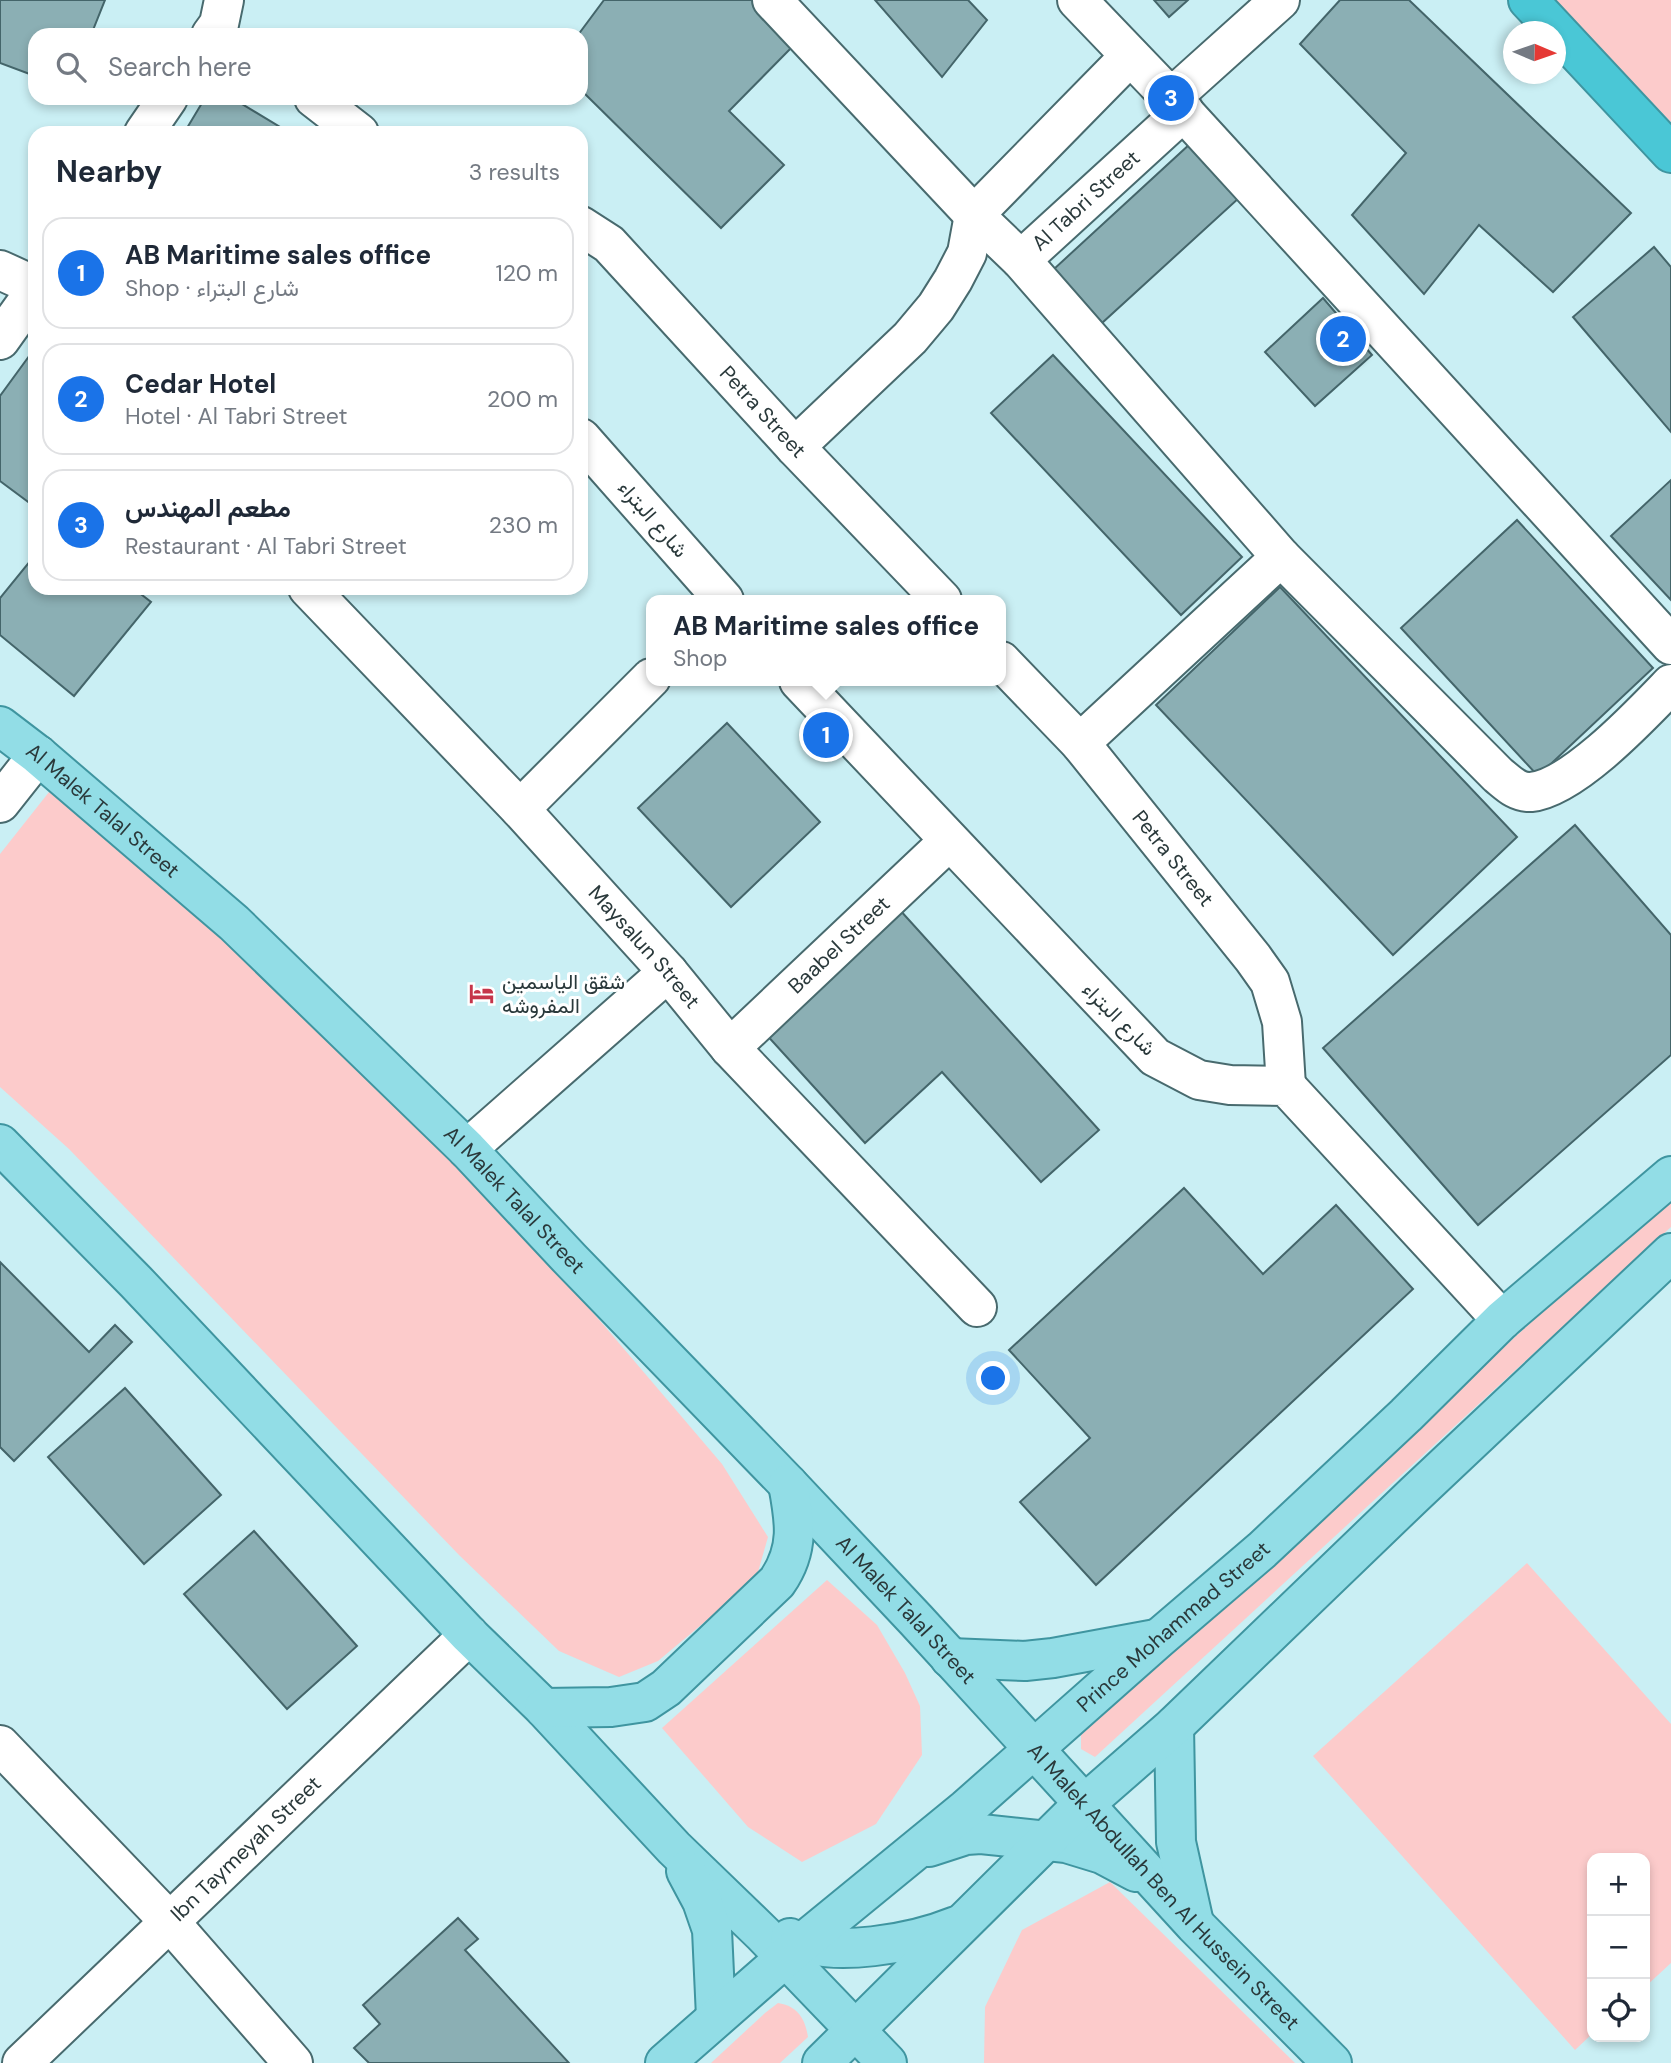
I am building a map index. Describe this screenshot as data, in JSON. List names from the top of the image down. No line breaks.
{"streets":{"main road":["Al Malek Talal Street","Prince Mohammad Street","Al Malek Abdullah Ben Al Hussein Street"],"street":["Al Tabri Street","Petra Street","شارع البتراء","Baabel Street","Maysalun Street","Ibn Taymeyah Street"]},"crossings":[["Petra Street","شارع البتراء"],["شارع البتراء","Baabel Street"],["Al Malek Talal Street","Al Malek Abdullah Ben Al Hussein Street"],["Baabel Street","Maysalun Street"],["Prince Mohammad Street","Al Malek Abdullah Ben Al Hussein Street"]],"places":{"hotel":["شقق الياسمين المفروشه"]},"north":"right","page":{"search":"Search here","pins":["3","2","1"],"heading":["Nearby","3 results"],"list":[{"mark":"1","name":"AB Maritime sales office","note":"Shop · شارع البتراء","value":"120 m"},{"mark":"2","name":"Cedar Hotel","note":"Hotel · Al Tabri Street","value":"200 m"},{"mark":"3","name":"مطعم المهندس","note":"Restaurant · Al Tabri Street","value":"230 m"}],"popup":["AB Maritime sales office","Shop"],"map_buttons":["+","−"]}}
